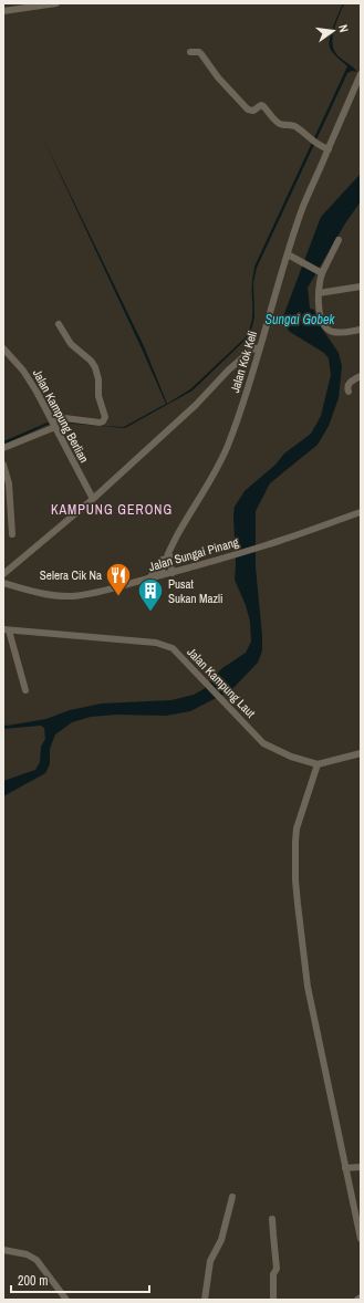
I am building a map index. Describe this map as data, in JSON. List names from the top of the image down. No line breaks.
{"streets":{"street":["Jalan Kok Keli","Jalan Kampung Berlian","Jalan Sungai Pinang","Jalan Kampung Laut"]},"crossings":[["Jalan Kok Keli","Jalan Sungai Pinang"]],"districts":["KAMPUNG GERONG"],"water":["Sungai Gobek"],"places":{"restaurant":["Selera Cik Na"],"building":["Pusat Sukan Mazli"]},"scale_bar":"200 m","north":"right"}
